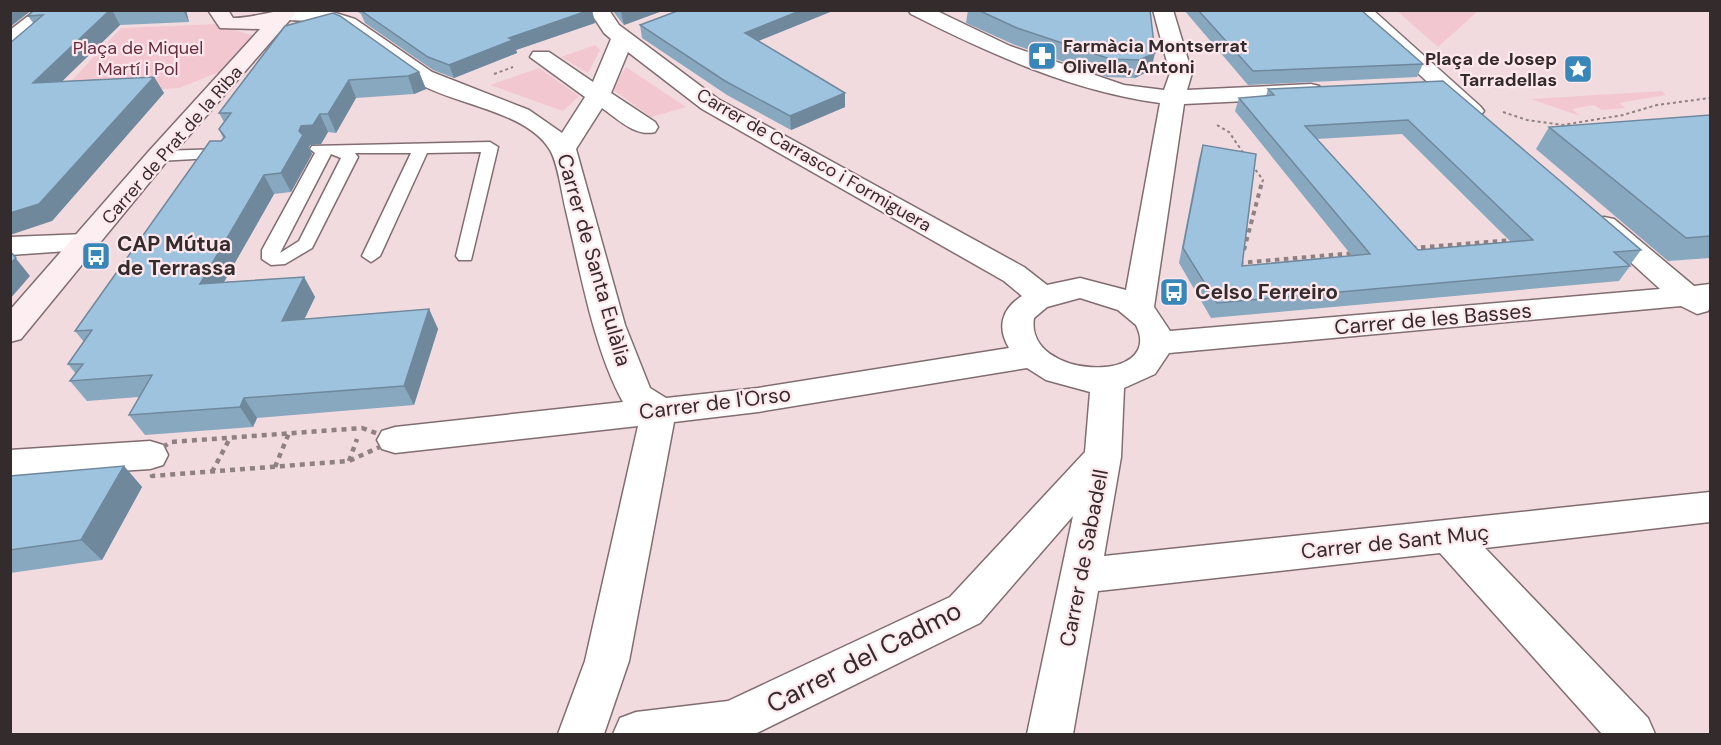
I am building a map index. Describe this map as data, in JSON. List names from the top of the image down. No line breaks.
{"streets":{"street":["Carrer de Prat de la Riba","Carrer de Carrasco i Formiguera","Carrer de Santa Eulàlia","Carrer de les Basses","Carrer de l'Orso","Carrer de Sant Muç","Carrer de Sabadell","Carrer del Cadmo"]},"crossings":[["Carrer de Prat de la Riba","Carrer de Santa Eulàlia"],["Carrer de Carrasco i Formiguera","Carrer de les Basses"],["Carrer de Carrasco i Formiguera","Carrer de l'Orso"],["Carrer de Carrasco i Formiguera","Carrer de Sabadell"],["Carrer de Santa Eulàlia","Carrer de l'Orso"],["Carrer de les Basses","Carrer de l'Orso"],["Carrer de les Basses","Carrer de Sabadell"],["Carrer de l'Orso","Carrer de Sabadell"],["Carrer de Sant Muç","Carrer de Sabadell"],["Carrer de Sabadell","Carrer del Cadmo"]],"parks":["Plaça de Miquel Martí i Pol"],"places":{"pharmacy":["Farmàcia Montserrat Olivella, Antoni"],"place":["Plaça de Josep Tarradellas"],"bus stop":["CAP Mútua de Terrassa","Celso Ferreiro"]}}
